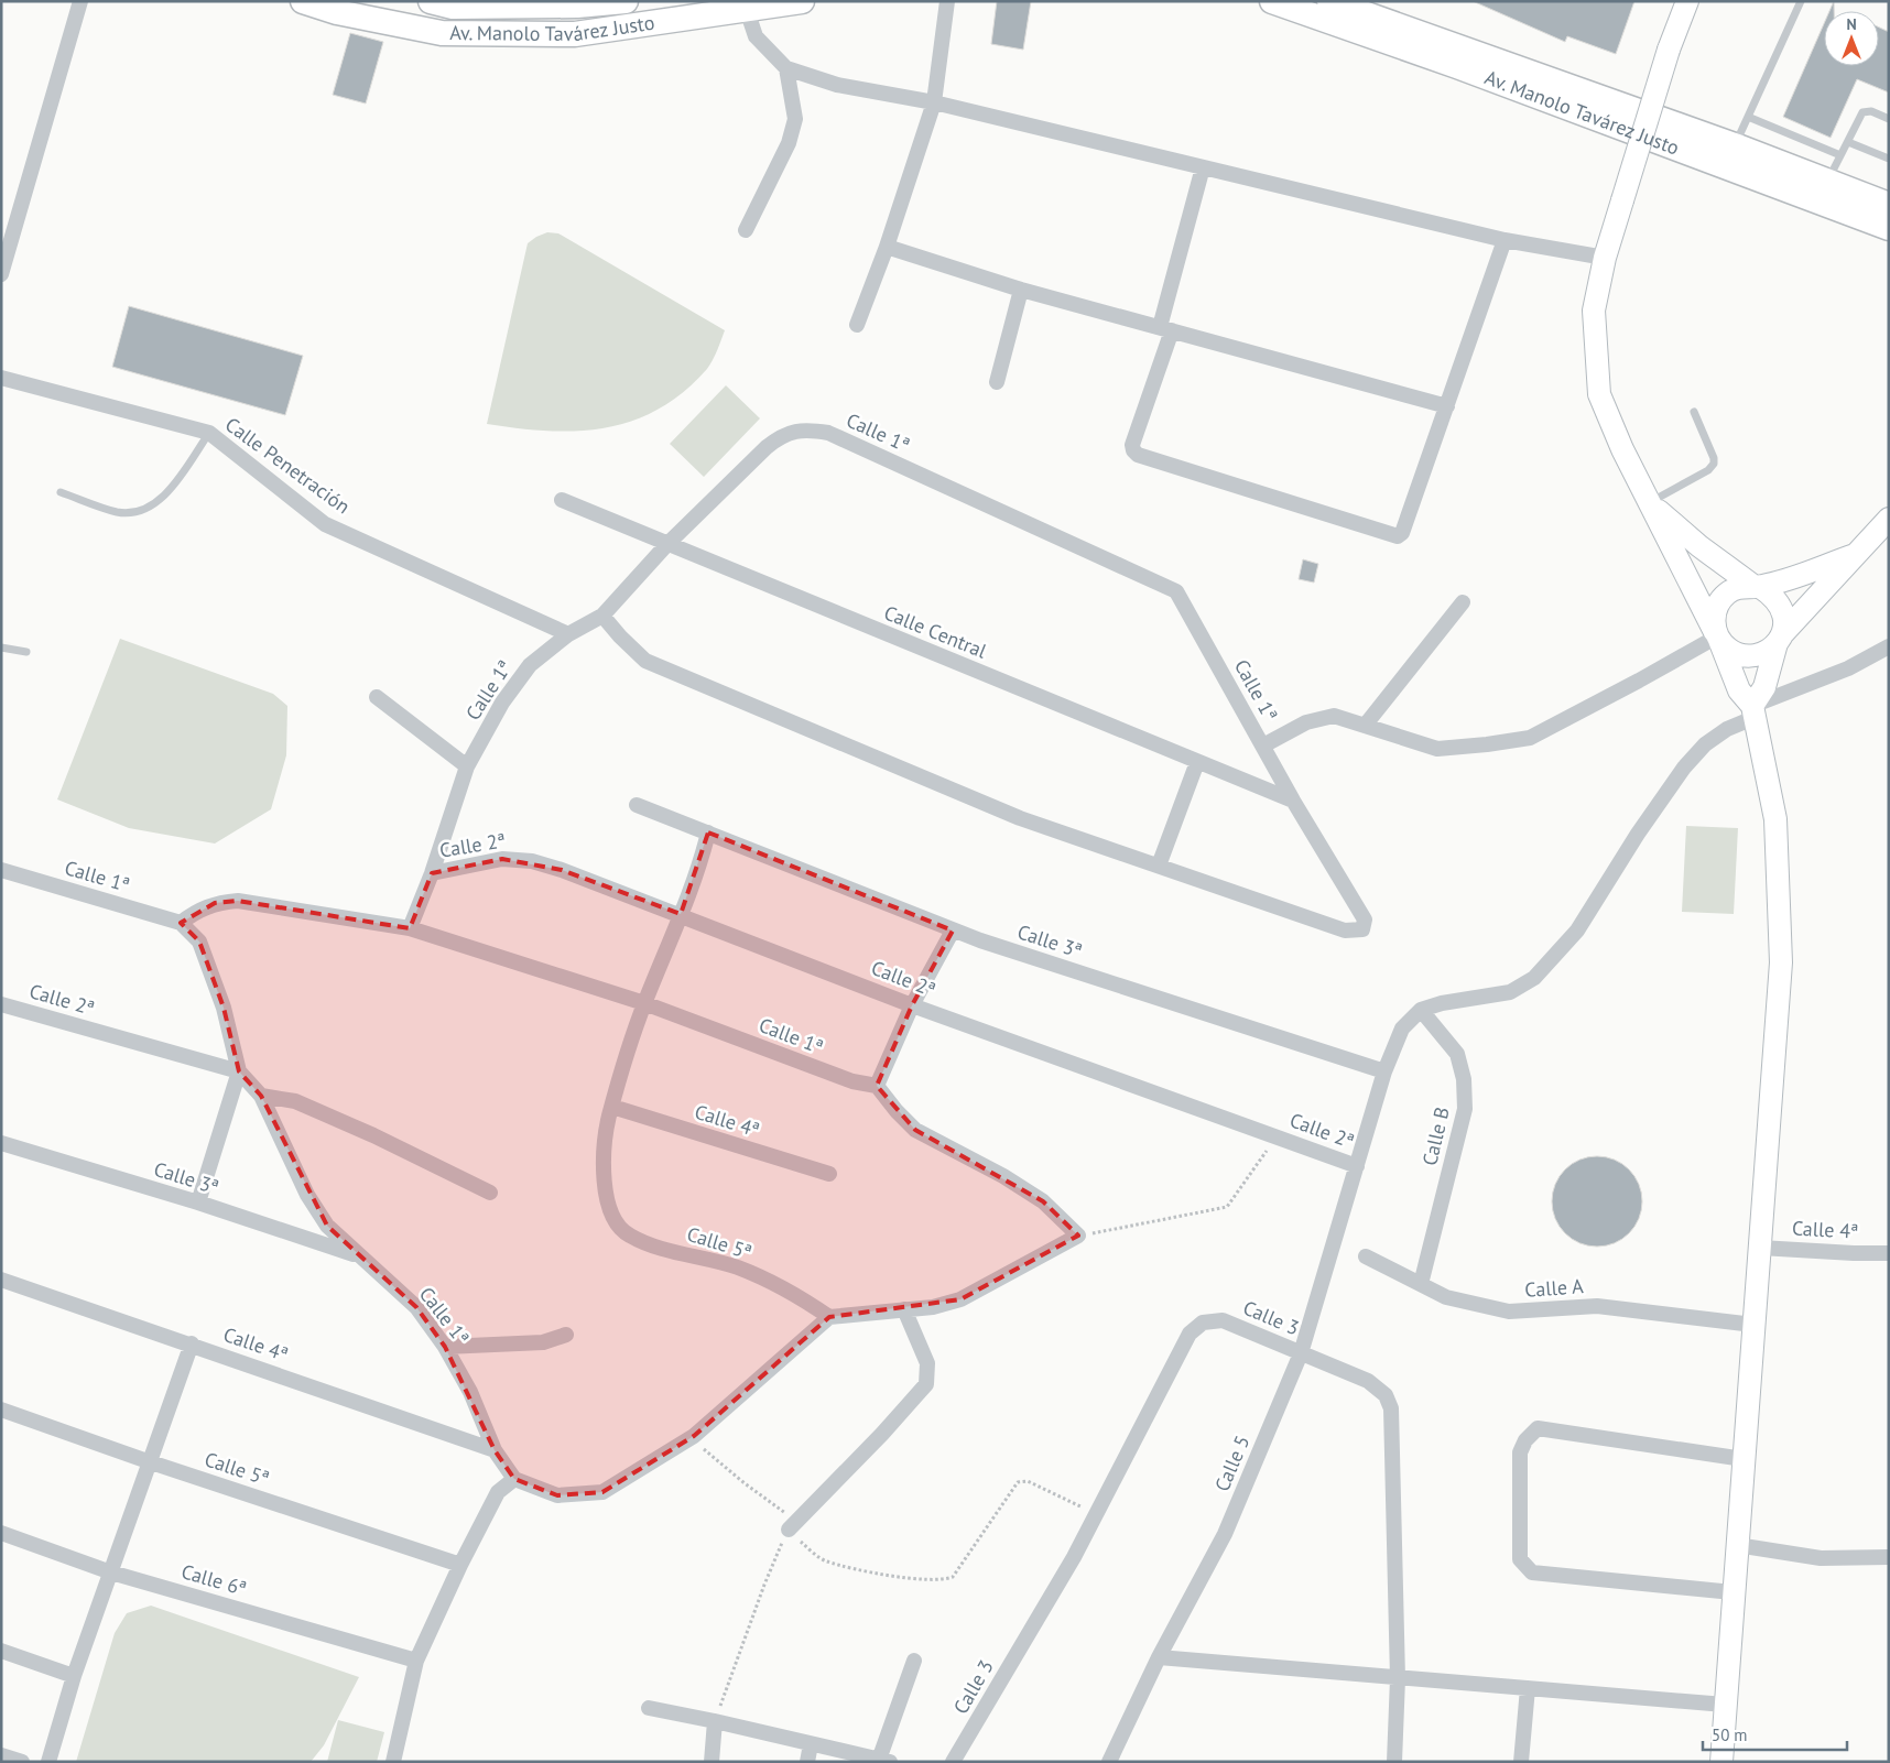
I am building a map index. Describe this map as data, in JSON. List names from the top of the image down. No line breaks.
{"streets":{"main road":["Av. Manolo Tavárez Justo"],"street":["Calle 1ª","Calle Penetración","Calle Central","Calle 2ª","Calle 3ª","Calle 4ª","Calle B","Calle 5ª","Calle A","Calle 3","Calle 5","Calle 6ª"]},"crossings":[["Calle 1ª","Calle Penetración"],["Calle 1ª","Calle Central"],["Calle 1ª","Calle 2ª"],["Calle 1ª","Calle 3ª"],["Calle 1ª","Calle 4ª"],["Calle 1ª","Calle 5ª"],["Calle 2ª","Calle 5ª"],["Calle 2ª","Calle 5"],["Calle 3ª","Calle 5ª"],["Calle 3ª","Calle 5"],["Calle 4ª","Calle 5ª"],["Calle B","Calle A"],["Calle B","Calle 5"],["Calle 3","Calle 5"]],"scale_bar":"50 m","north":"top"}
